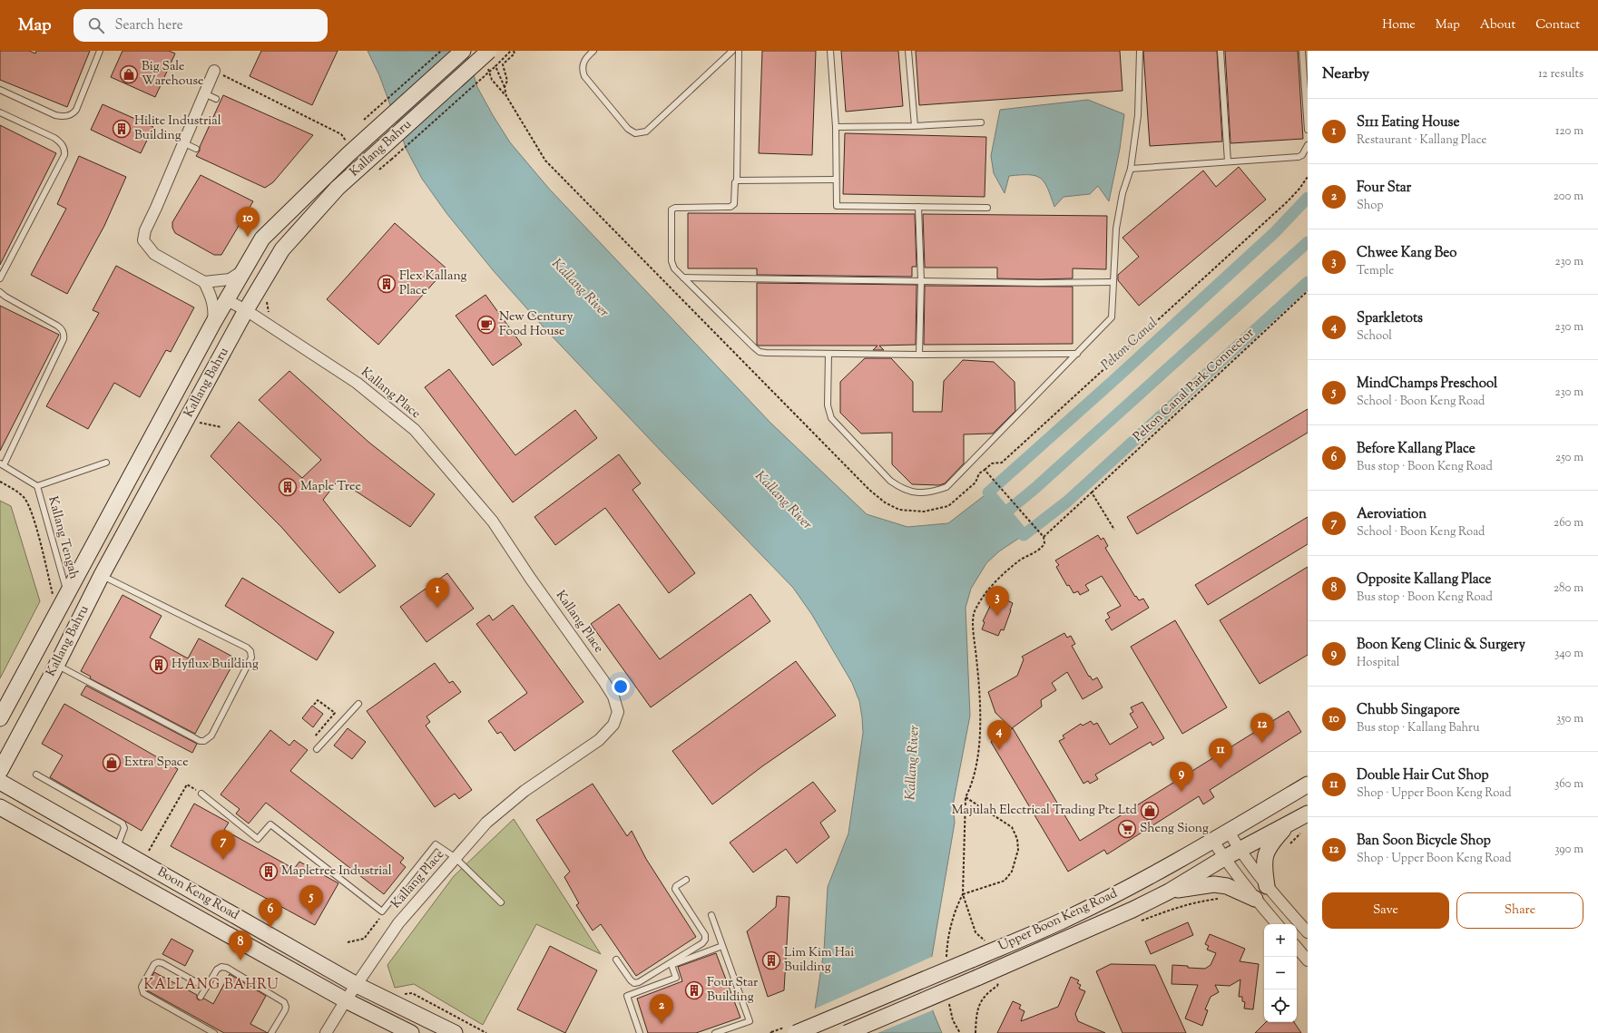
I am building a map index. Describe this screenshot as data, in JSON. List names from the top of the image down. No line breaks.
{"streets":{"main road":["Kallang Bahru","Boon Keng Road","Upper Boon Keng Road"],"street":["Kallang Place"],"lane":["Kallang Tengah"],"path":["Pelton Canal Park Connector"]},"crossings":[["Kallang Bahru","Kallang Place"],["Kallang Bahru","Kallang Tengah"],["Kallang Place","Boon Keng Road"]],"districts":["KALLANG BAHRU"],"water":["Kallang River","Pelton Canal"],"places":{"shop":["Big Sale Warehouse","Extra Space","Majulah Electrical Trading Pte Ltd"],"building":["Hilite Industrial Building","Flex Kallang Place","Maple Tree","Hyflux Building","Mapletree Industrial","Lim Kim Hai Building","Four Star Building"],"cafe":["New Century Food House"],"supermarket":["Sheng Siong"]},"page":{"header":"Map","search":"Search here","nav":["Home","Map","About","Contact"],"heading":["Nearby","12 results"],"list":[{"mark":"1","name":"S111 Eating House","note":"Restaurant · Kallang Place","value":"120 m"},{"mark":"2","name":"Four Star","note":"Shop","value":"200 m"},{"mark":"3","name":"Chwee Kang Beo","note":"Temple","value":"230 m"},{"mark":"4","name":"Sparkletots","note":"School","value":"230 m"},{"mark":"5","name":"MindChamps Preschool","note":"School · Boon Keng Road","value":"230 m"},{"mark":"6","name":"Before Kallang Place","note":"Bus stop · Boon Keng Road","value":"250 m"},{"mark":"7","name":"Aeroviation","note":"School · Boon Keng Road","value":"260 m"},{"mark":"8","name":"Opposite Kallang Place","note":"Bus stop · Boon Keng Road","value":"280 m"},{"mark":"9","name":"Boon Keng Clinic & Surgery","note":"Hospital","value":"340 m"},{"mark":"10","name":"Chubb Singapore","note":"Bus stop · Kallang Bahru","value":"350 m"},{"mark":"11","name":"Double Hair Cut Shop","note":"Shop · Upper Boon Keng Road","value":"360 m"},{"mark":"12","name":"Ban Soon Bicycle Shop","note":"Shop · Upper Boon Keng Road","value":"390 m"}],"pins":["10","1","3","12","4","11","9","7","5","6","8","2"],"buttons":["Save","Share"],"map_buttons":["+","−"]}}
